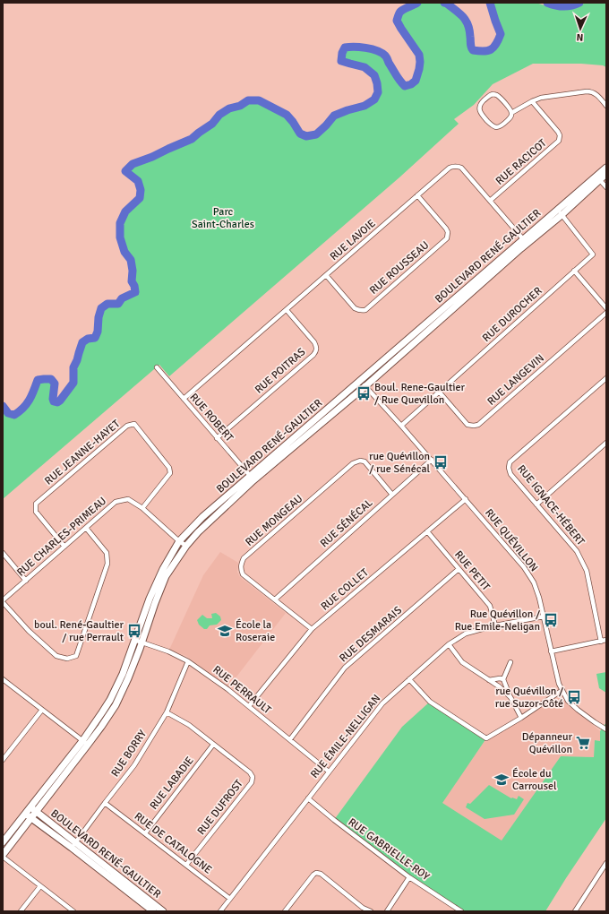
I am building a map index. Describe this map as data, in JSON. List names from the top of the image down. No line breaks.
{"streets":{"street":["RUE RACICOT","RUE LAVOIE","BOULEVARD RENÉ-GAULTIER","RUE ROUSSEAU","RUE DUROCHER","RUE POITRAS","RUE LANGEVIN","RUE ROBERT","RUE JEANNE-HAYET","RUE IGNACE-HÉBERT","RUE MONGEAU","RUE SÉNÉCAL","RUE CHARLES-PRIMEAU","RUE QUÉVILLON","RUE PETIT","RUE COLLET","RUE DESMARAIS","RUE PERRAULT","RUE ÉMILE-NELLIGAN","RUE BORRY","RUE LABADIE","RUE DUFROST","RUE DE CATALOGNE","RUE GABRIELLE-ROY"]},"crossings":[["RUE RACICOT","RUE LAVOIE"],["RUE LAVOIE","BOULEVARD RENÉ-GAULTIER"],["RUE LAVOIE","RUE ROUSSEAU"],["RUE LAVOIE","RUE POITRAS"],["RUE LAVOIE","RUE ROBERT"],["BOULEVARD RENÉ-GAULTIER","RUE DUROCHER"],["BOULEVARD RENÉ-GAULTIER","RUE ROBERT"],["BOULEVARD RENÉ-GAULTIER","RUE CHARLES-PRIMEAU"],["BOULEVARD RENÉ-GAULTIER","RUE QUÉVILLON"],["BOULEVARD RENÉ-GAULTIER","RUE PERRAULT"],["BOULEVARD RENÉ-GAULTIER","RUE BORRY"],["RUE DUROCHER","RUE LANGEVIN"],["RUE DUROCHER","RUE QUÉVILLON"],["RUE POITRAS","RUE ROBERT"],["RUE JEANNE-HAYET","RUE CHARLES-PRIMEAU"],["RUE MONGEAU","RUE SÉNÉCAL"],["RUE MONGEAU","RUE COLLET"],["RUE SÉNÉCAL","RUE QUÉVILLON"],["RUE QUÉVILLON","RUE COLLET"],["RUE QUÉVILLON","RUE ÉMILE-NELLIGAN"],["RUE PETIT","RUE COLLET"],["RUE PETIT","RUE DESMARAIS"],["RUE PETIT","RUE ÉMILE-NELLIGAN"],["RUE COLLET","RUE PERRAULT"],["RUE DESMARAIS","RUE PERRAULT"],["RUE PERRAULT","RUE ÉMILE-NELLIGAN"],["RUE PERRAULT","RUE BORRY"],["RUE ÉMILE-NELLIGAN","RUE DE CATALOGNE"],["RUE ÉMILE-NELLIGAN","RUE GABRIELLE-ROY"],["RUE BORRY","RUE DUFROST"],["RUE BORRY","RUE DE CATALOGNE"],["RUE LABADIE","RUE DUFROST"],["RUE LABADIE","RUE DE CATALOGNE"],["RUE DUFROST","RUE DE CATALOGNE"]],"parks":["Parc Saint-Charles"],"places":{"bus stop":["Boul. Rene-Gaultier / Rue Quevillon","rue Quévillon / rue Sénécal","Rue Quévillon / Rue Emile-Neligan","boul. René-Gaultier / rue Perrault","rue Quévillon / rue Suzor-Côté"],"school or university":["École la Roseraie","École du Carrousel"],"supermarket":["Dépanneur Quévillon"]},"north":"bottom"}
